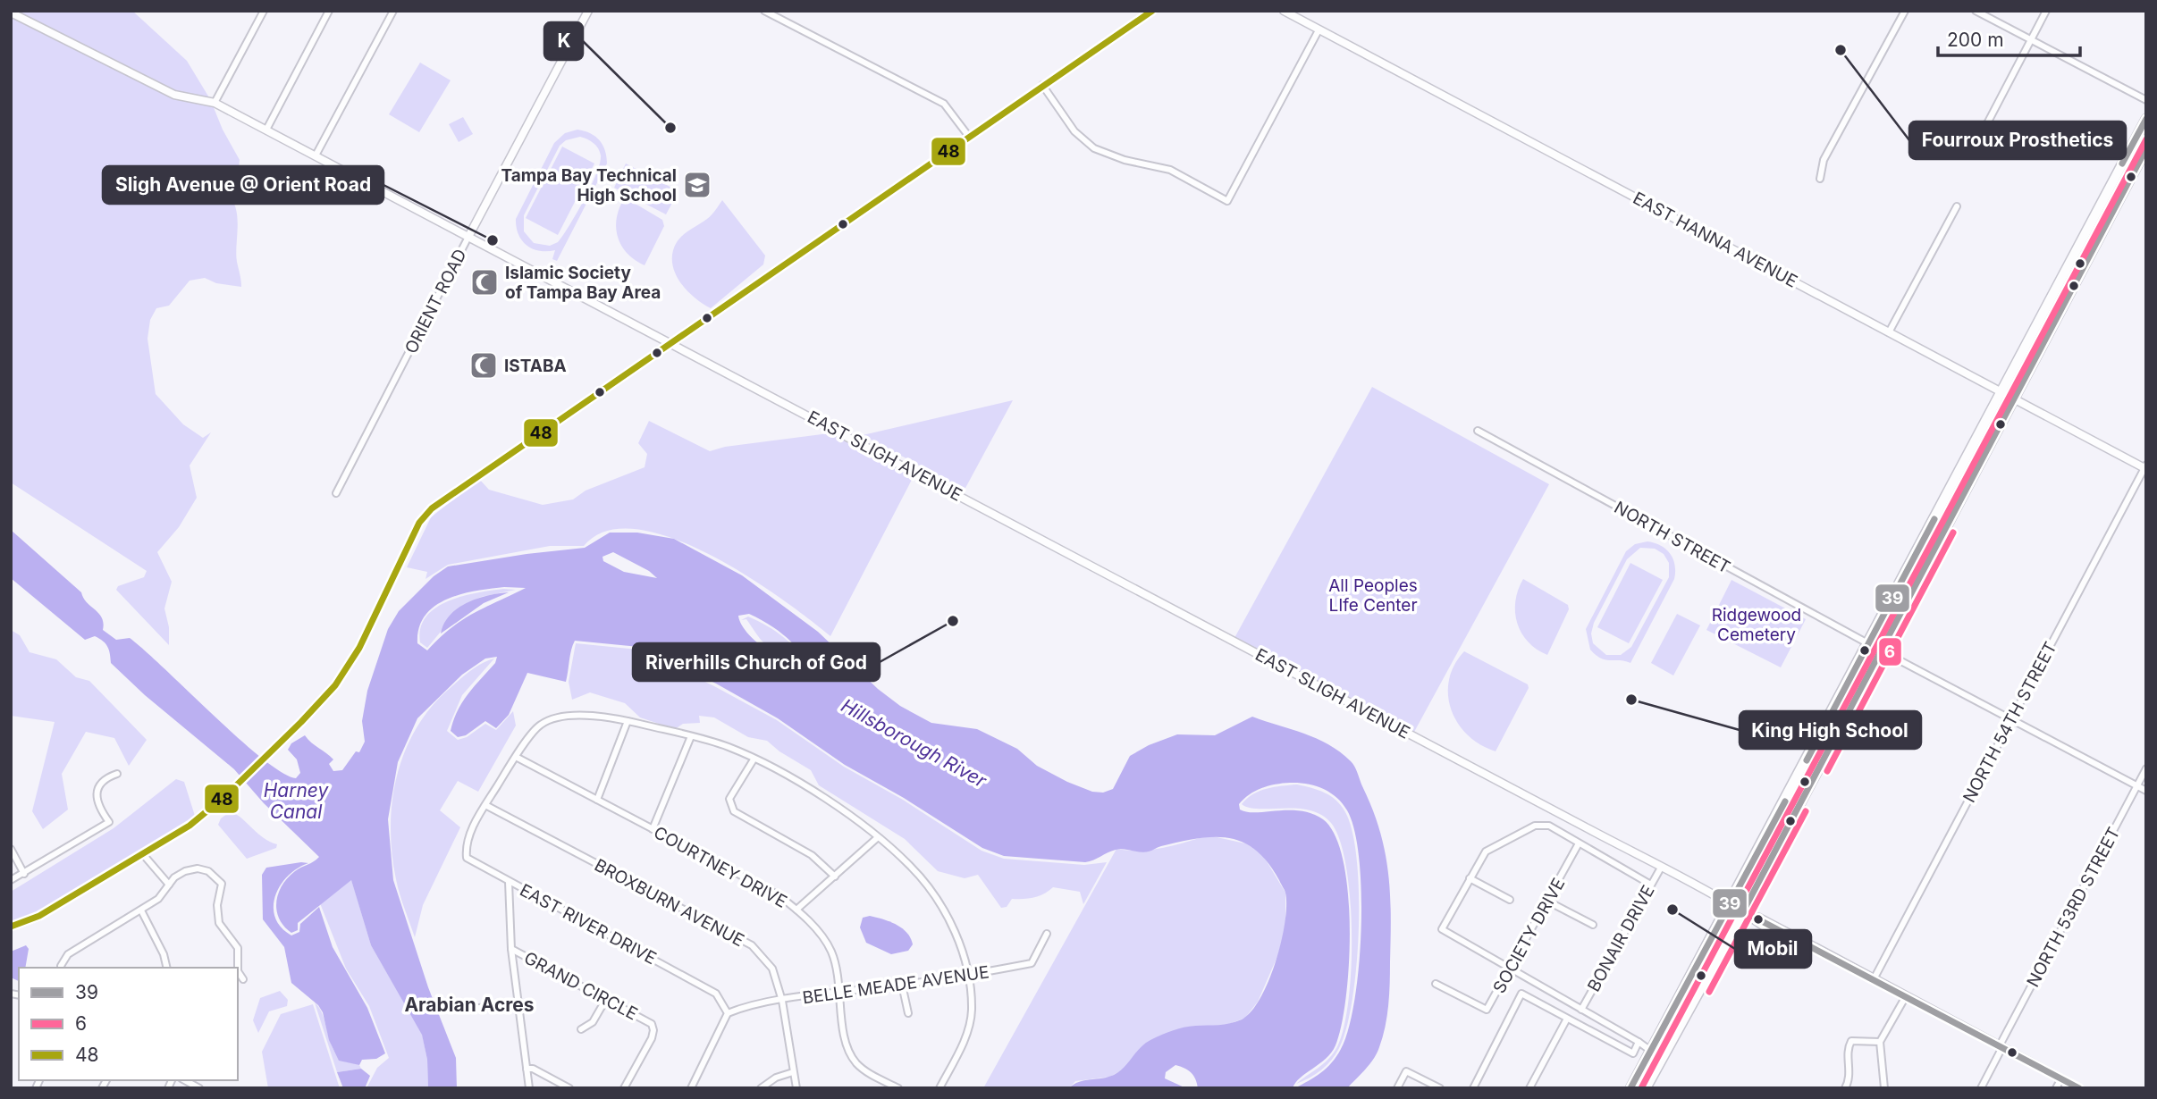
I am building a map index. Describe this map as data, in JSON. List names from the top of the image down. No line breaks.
{"streets":{"street":["EAST HANNA AVENUE","ORIENT ROAD","EAST SLIGH AVENUE","NORTH STREET","NORTH 54TH STREET","COURTNEY DRIVE","BROXBURN AVENUE","NORTH 53RD STREET","EAST RIVER DRIVE","SOCIETY DRIVE","BONAIR DRIVE","BELLE MEADE AVENUE","GRAND CIRCLE"]},"crossings":[["EAST HANNA AVENUE","NORTH 54TH STREET"],["ORIENT ROAD","EAST SLIGH AVENUE"],["EAST SLIGH AVENUE","NORTH 54TH STREET"],["EAST SLIGH AVENUE","NORTH 53RD STREET"],["EAST SLIGH AVENUE","BONAIR DRIVE"],["NORTH STREET","NORTH 54TH STREET"],["NORTH STREET","NORTH 53RD STREET"],["COURTNEY DRIVE","EAST RIVER DRIVE"],["COURTNEY DRIVE","BELLE MEADE AVENUE"],["BROXBURN AVENUE","EAST RIVER DRIVE"],["BROXBURN AVENUE","BELLE MEADE AVENUE"],["EAST RIVER DRIVE","BELLE MEADE AVENUE"]],"districts":["Arabian Acres"],"water":["Hillsborough River","Harney Canal"],"parks":["All Peoples LIfe Center","Ridgewood Cemetery"],"places":{"other":["Fourroux Prosthetics","K","Sligh Avenue @ Orient Road","Riverhills Church of God","King High School","Mobil"],"school or university":["Tampa Bay Technical High School"],"mosque":["Islamic Society of Tampa Bay Area","ISTABA"]},"lines":["transit line 48","transit line 39","transit line 6"],"legend":["39","6","48"],"scale_bar":"200 m"}
